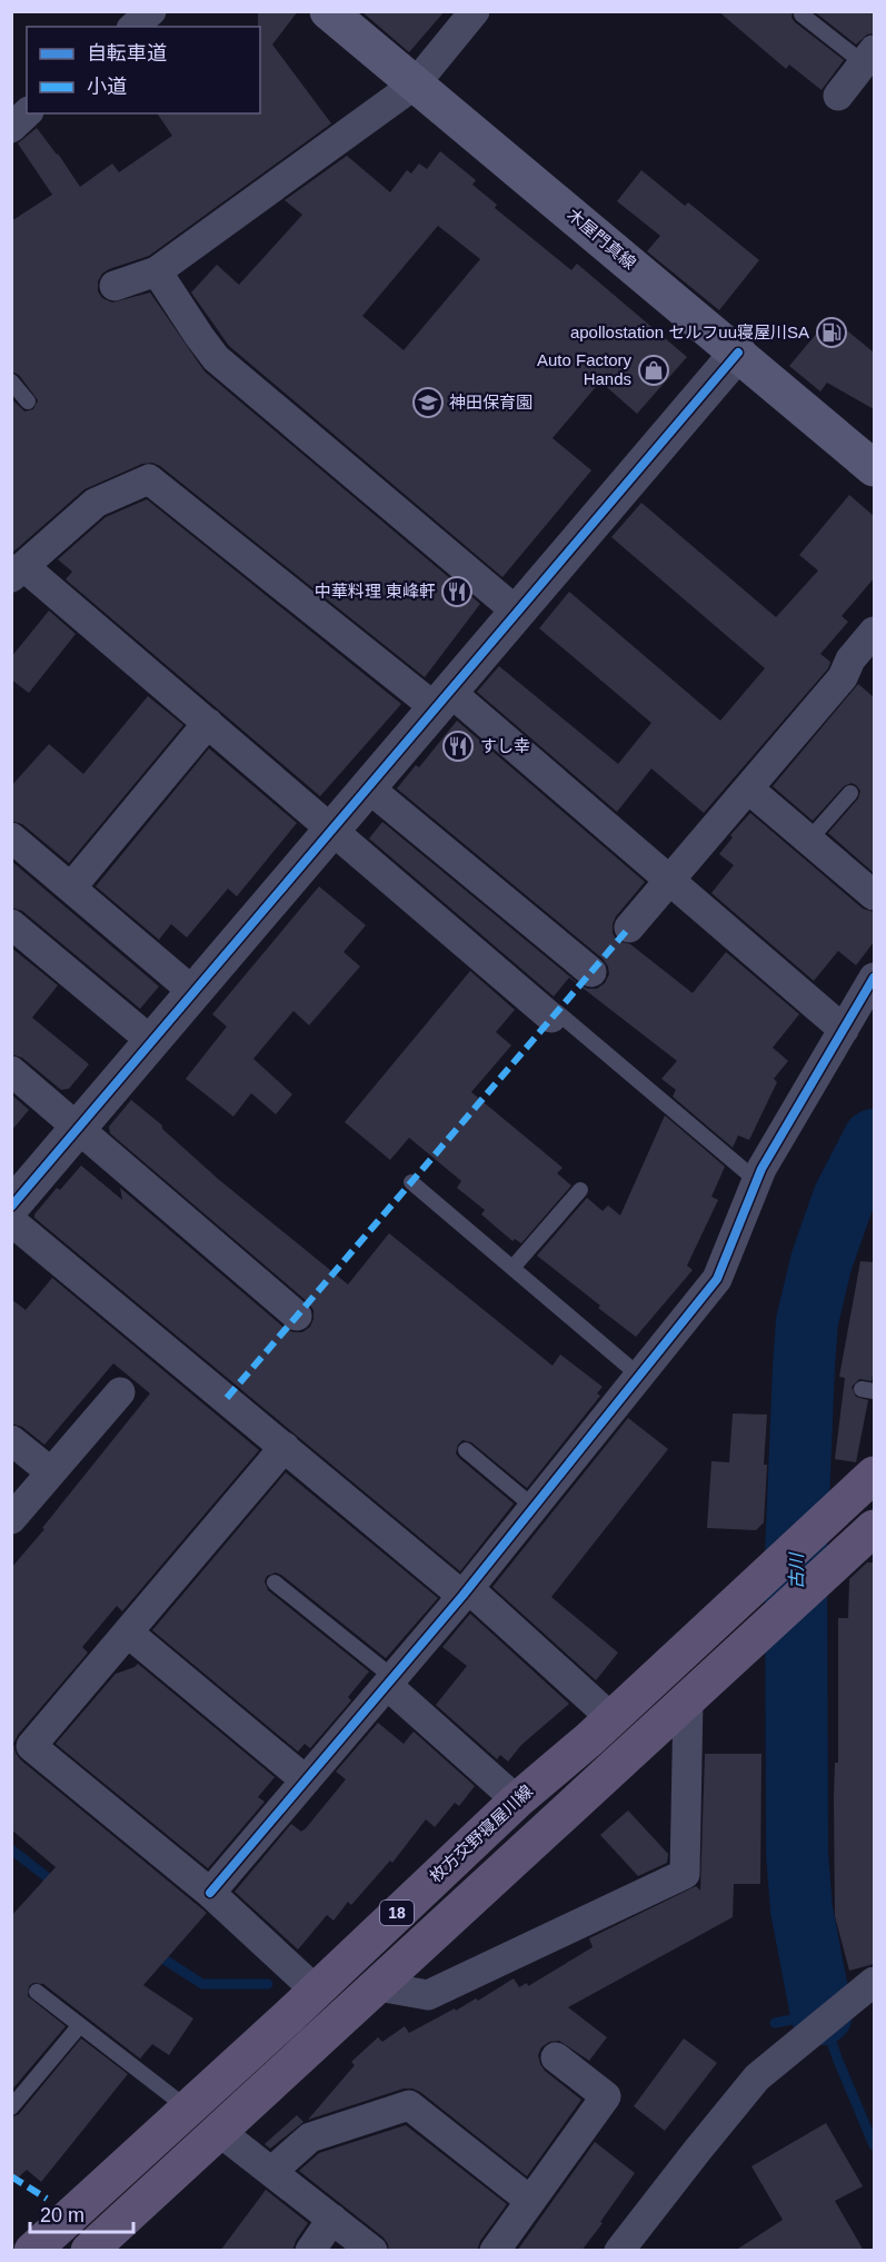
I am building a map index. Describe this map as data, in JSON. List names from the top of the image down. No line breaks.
{"streets":{"main road":["木屋門真線","枚方交野寝屋川線","18"]},"water":["古川"],"places":{"fuel station":["apollostation セルフuu寝屋川SA"],"shop":["Auto Factory Hands"],"school or university":["神田保育園"],"restaurant":["中華料理 東峰軒","すし幸"]},"legend":["自転車道","小道"],"scale_bar":"20 m"}
